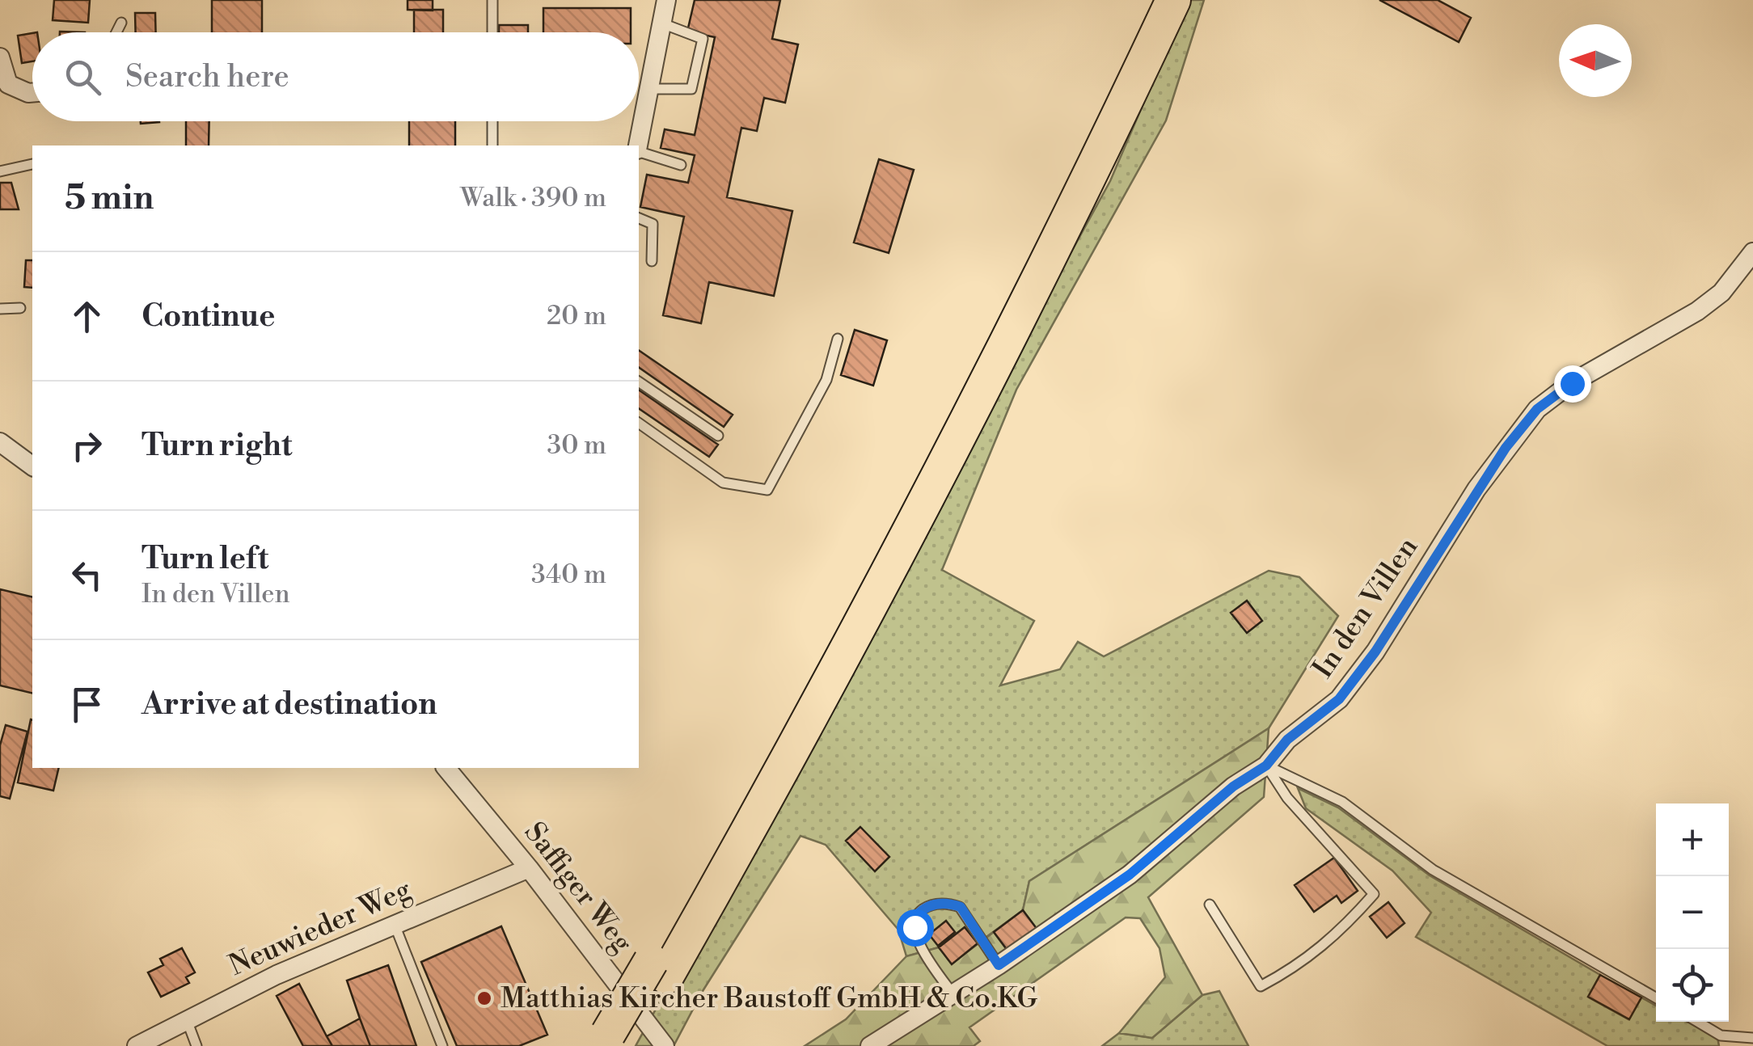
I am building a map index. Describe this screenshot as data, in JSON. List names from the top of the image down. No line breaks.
{"streets":{"street":["In den Villen","Saffiger Weg","Neuwieder Weg"]},"crossings":[["Saffiger Weg","Neuwieder Weg"]],"places":["Matthias Kircher Baustoff GmbH & Co.KG"],"north":"left","page":{"search":"Search here","heading":["5 min","Walk · 390 m"],"list":[["Continue","20 m"],["Turn right","30 m"],["Turn left","In den Villen","340 m"],"Arrive at destination"],"map_buttons":["+","−"]}}
